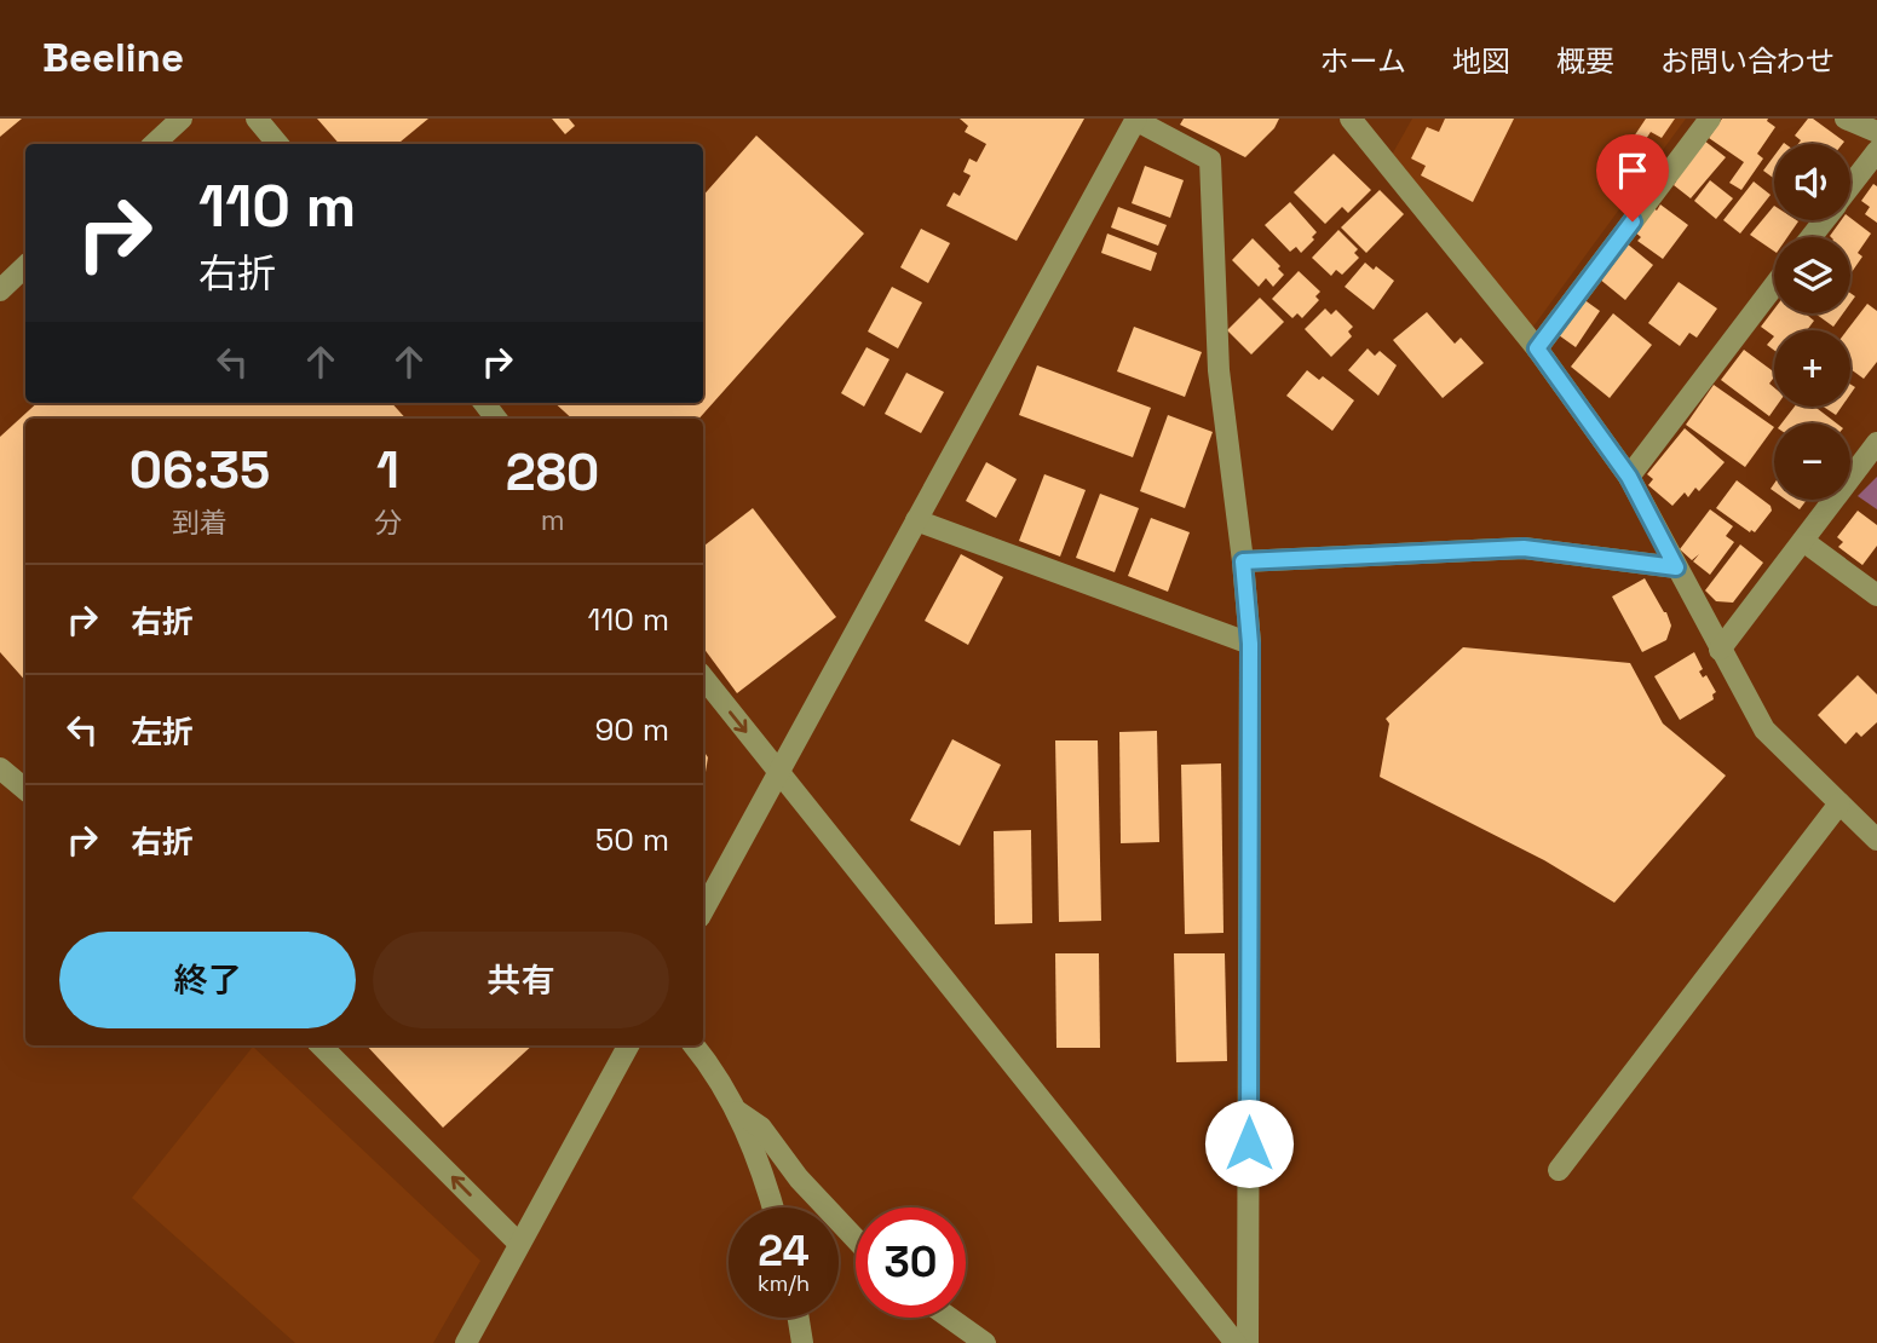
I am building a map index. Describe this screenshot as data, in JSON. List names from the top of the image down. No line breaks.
{"page":{"header":"Beeline","nav":["ホーム","地図","概要","お問い合わせ"],"map_buttons":["+","−"],"turn":["110 m","右折"],"eta":["06:35","到着","1","分","280","m"],"list":[{"name":"右折","value":"110 m"},{"name":"左折","value":"90 m"},{"name":"右折","value":"50 m"}],"buttons":["終了","共有"],"speed":"24 km/h","limit":"30"}}
